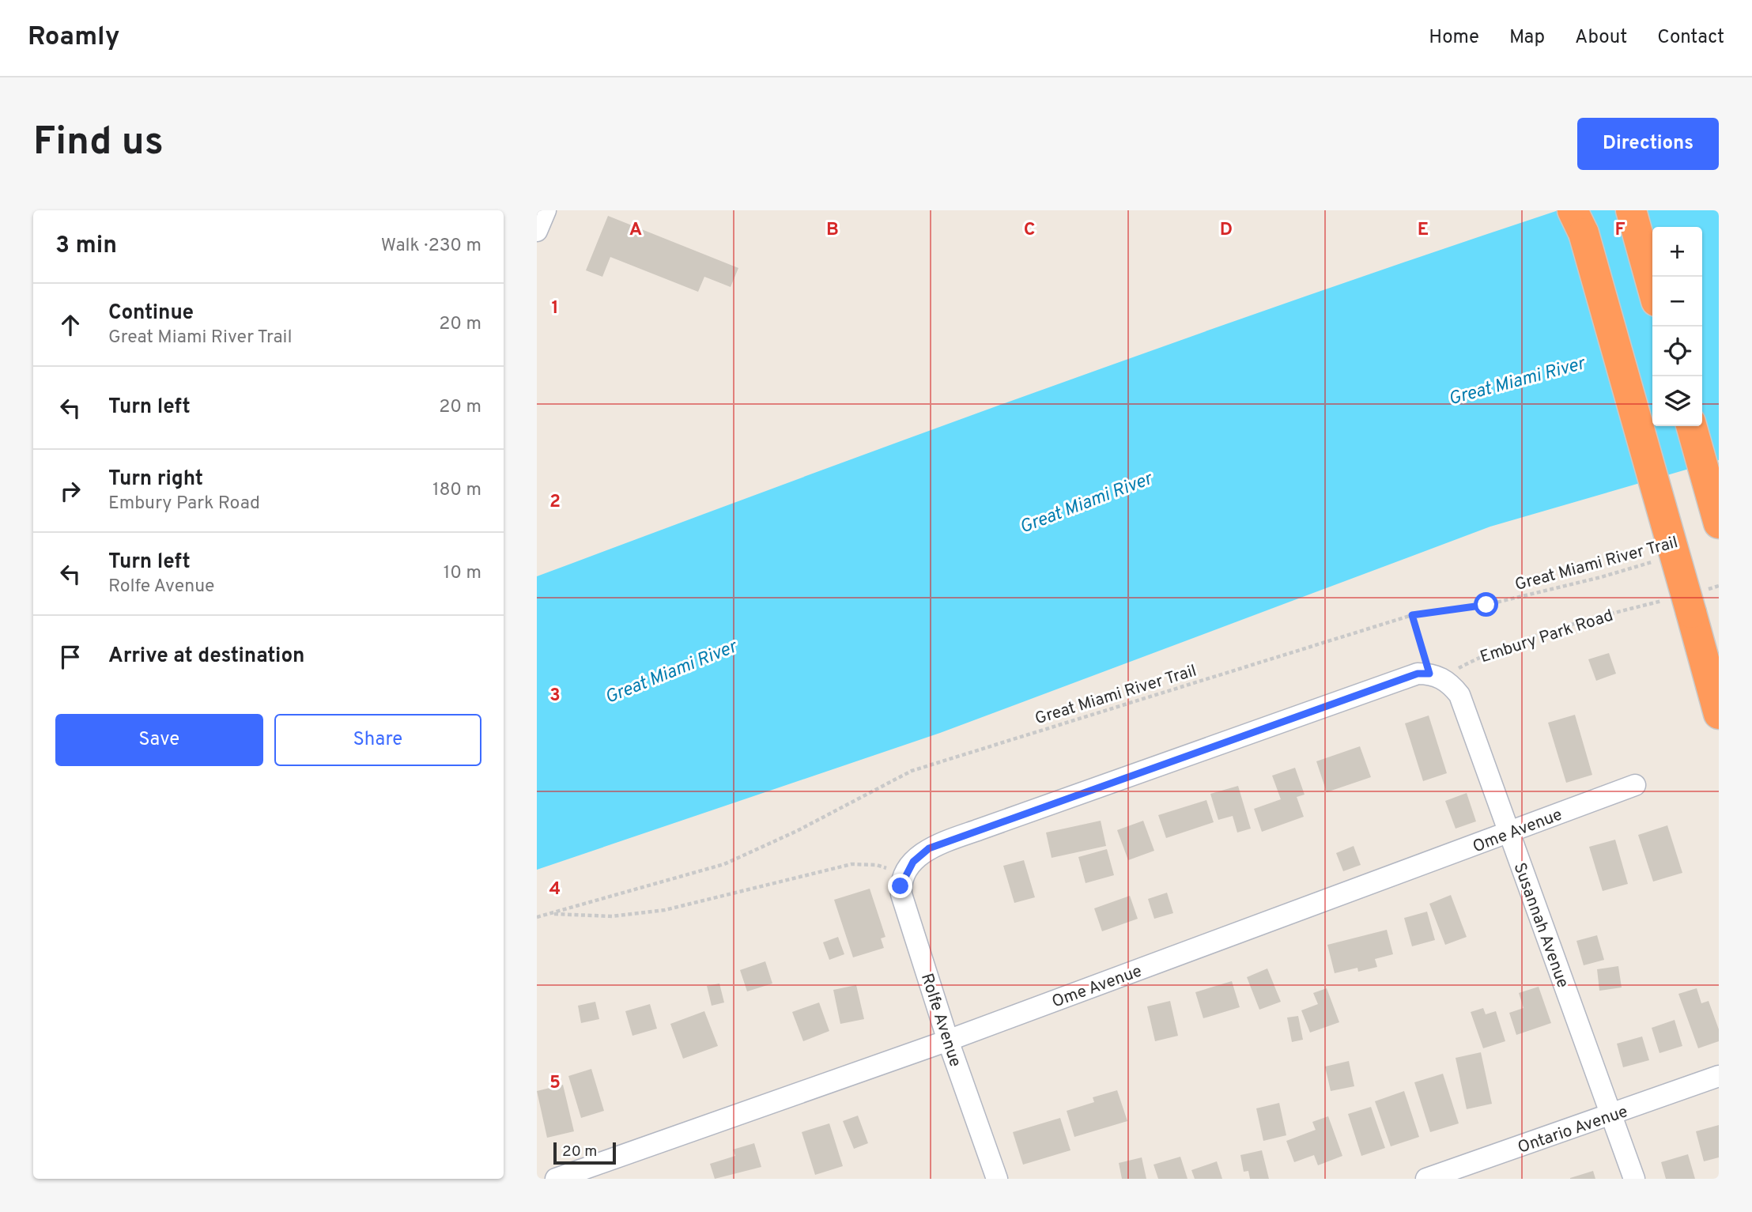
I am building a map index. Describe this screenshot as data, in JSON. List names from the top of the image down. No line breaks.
{"streets":{"street":["Ome Avenue","Susannah Avenue","Rolfe Avenue","Ontario Avenue"],"path":["Great Miami River Trail","Embury Park Road"]},"crossings":[["Embury Park Road","Susannah Avenue"],["Ome Avenue","Susannah Avenue"],["Ome Avenue","Rolfe Avenue"],["Susannah Avenue","Ontario Avenue"]],"water":["Great Miami River"],"scale_bar":"20 m","page":{"header":"Roamly","nav":["Home","Map","About","Contact"],"buttons":["Directions",["Save","Share"]],"title":"Find us","heading":["3 min","Walk · 230 m"],"map_buttons":["+","−"],"list":[["Continue","Great Miami River Trail","20 m"],["Turn left","20 m"],["Turn right","Embury Park Road","180 m"],["Turn left","Rolfe Avenue","10 m"],"Arrive at destination"],"scale":"20 m"},"grid":{"columns":["A","B","C","D","E","F"],"rows":["1","2","3","4","5"]}}
